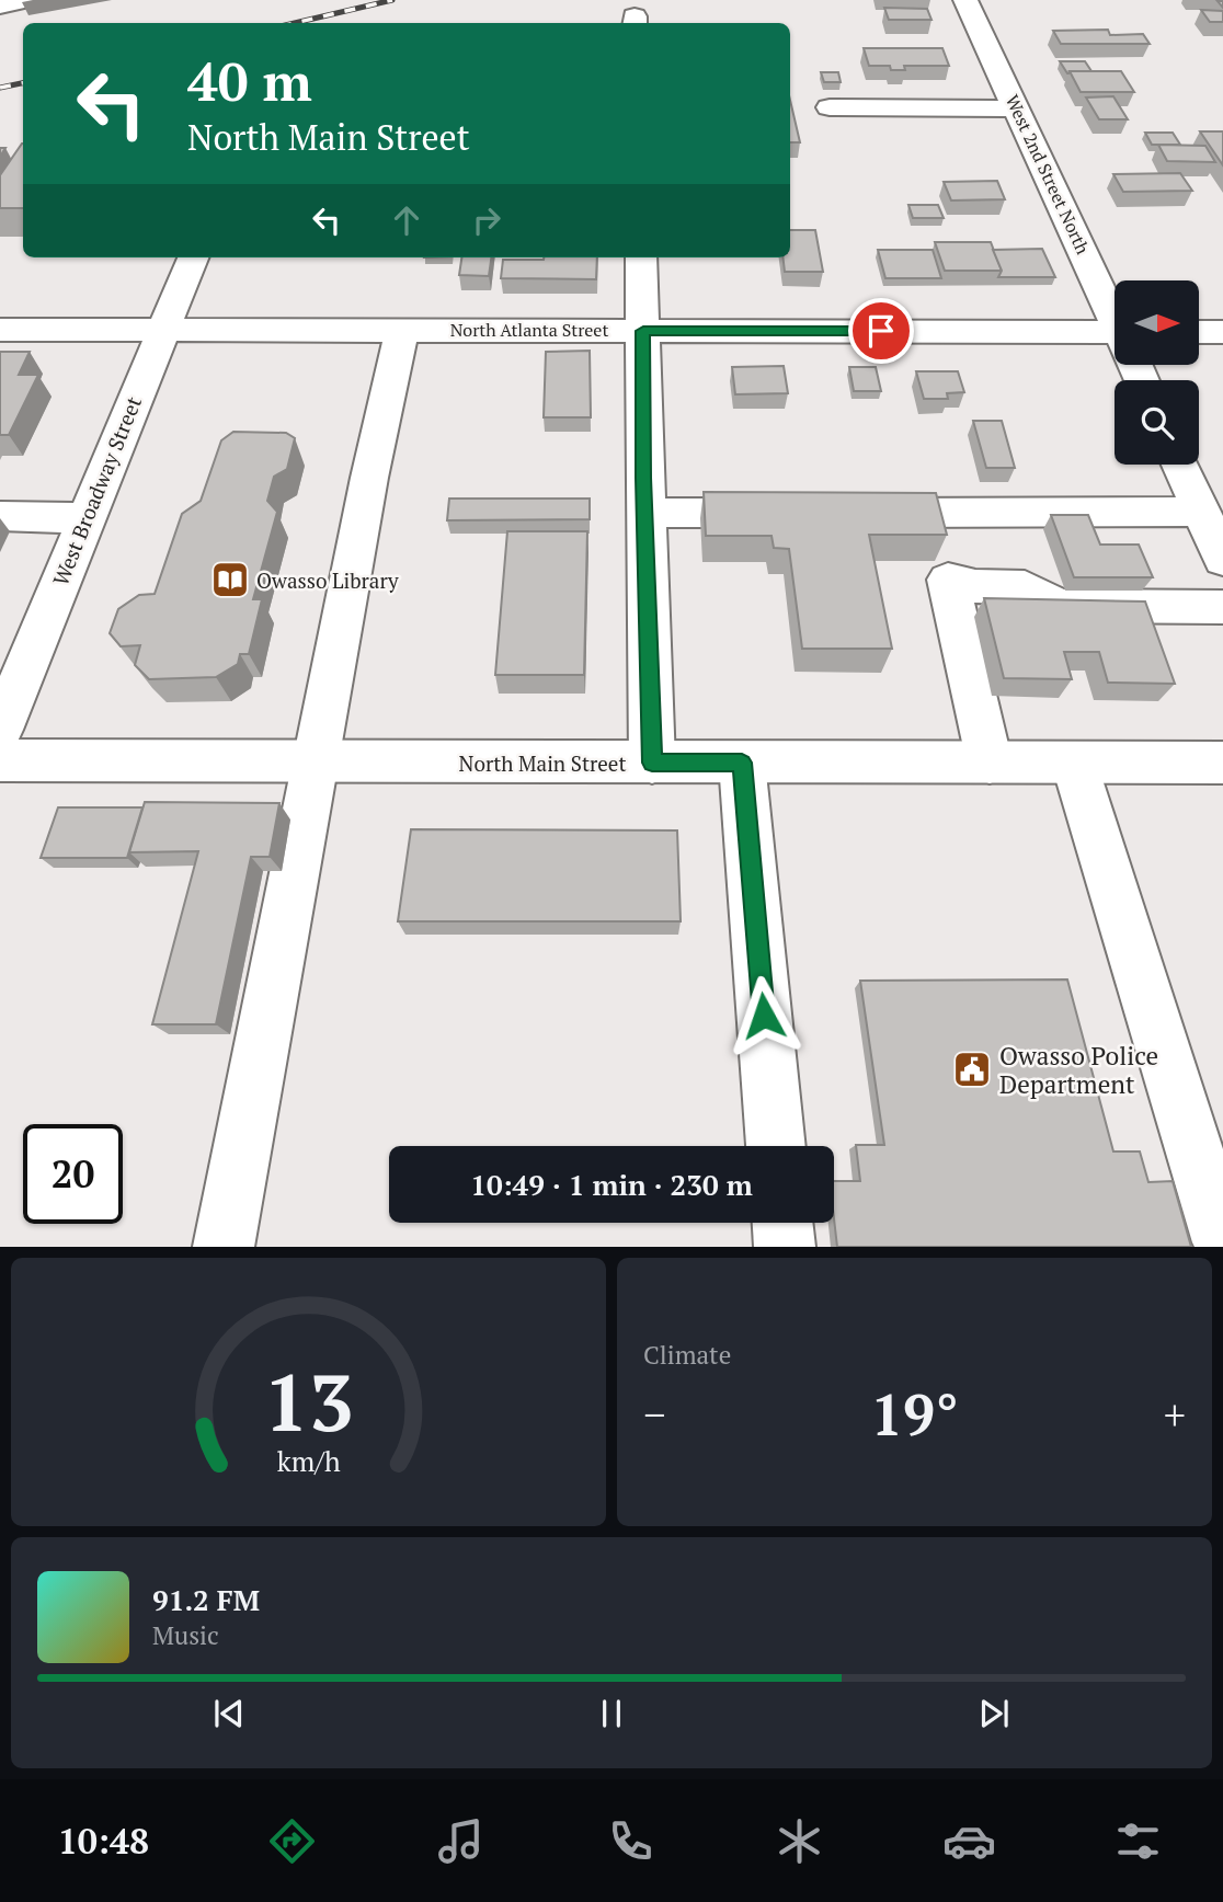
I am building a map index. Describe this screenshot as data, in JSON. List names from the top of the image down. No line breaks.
{"streets":{"street":["West 2nd Street North","North Atlanta Street","West Broadway Street","North Main Street"]},"crossings":[["North Atlanta Street","West Broadway Street"]],"places":{"library":["Owasso Library"],"public building":["Owasso Police Department"]},"north":"right","page":{"turn":["40 m","North Main Street"],"limit":"20","trip":"10:49 · 1 min · 230 m","tile":"Climate","heat":["−","19°","+"],"song":["91.2 FM","Music"],"tabs":"10:48","gauge":["13","km/h"]}}
